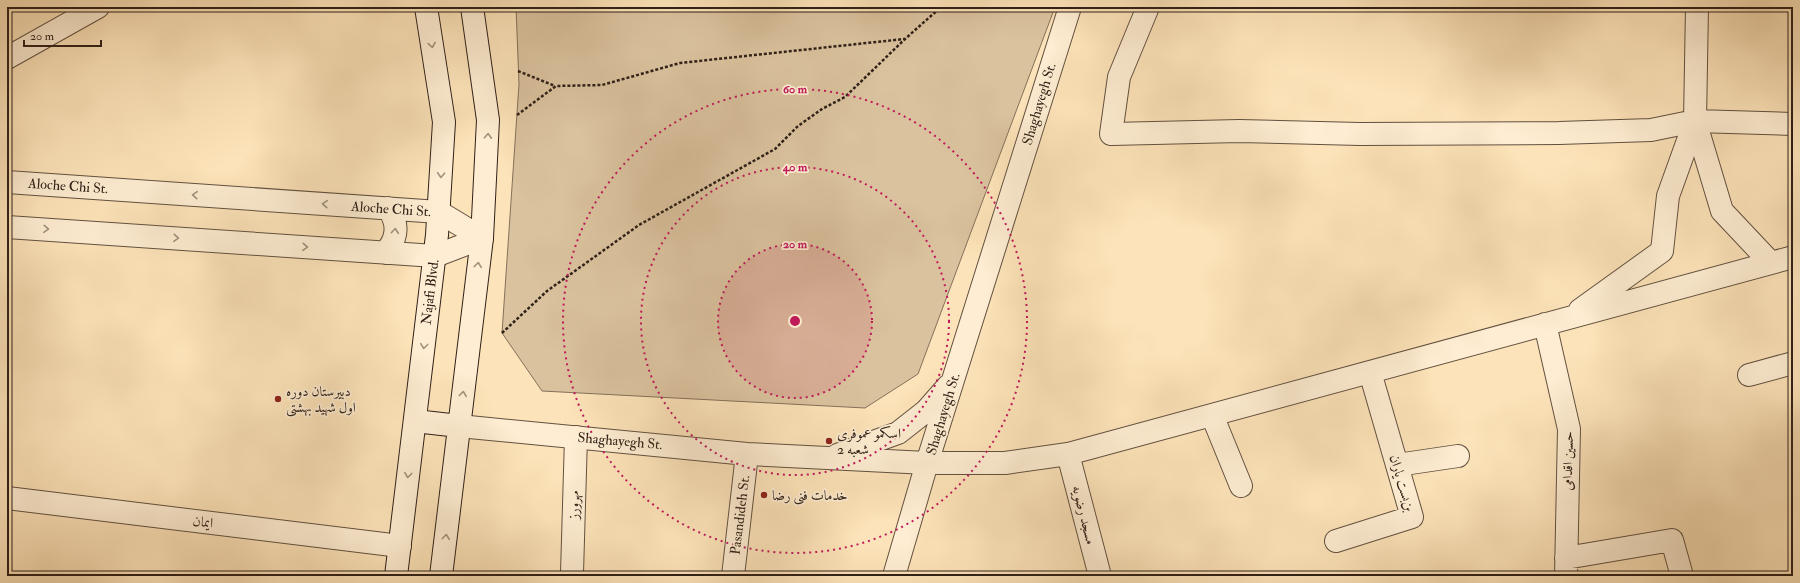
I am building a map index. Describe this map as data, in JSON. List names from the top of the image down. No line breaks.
{"streets":{"street":["Shaghayegh St.","Aloche Chi St.","Najafi Blvd.","حسین اقدامی","بن‌بست یاران","مهرورز","Pasandideh St.","مسجد رضویه","ایمان"]},"crossings":[["Shaghayegh St.","Najafi Blvd."],["Shaghayegh St.","مهرورز"],["Shaghayegh St.","Pasandideh St."],["Aloche Chi St.","Najafi Blvd."],["Najafi Blvd.","ایمان"]],"places":["دبیرستان دوره اول شهید بهشتی","اسکمو عموفری شعبه 2","خدمات فنی رضا"],"scale_bar":"20 m","rings":["60 m","40 m","20 m"]}
